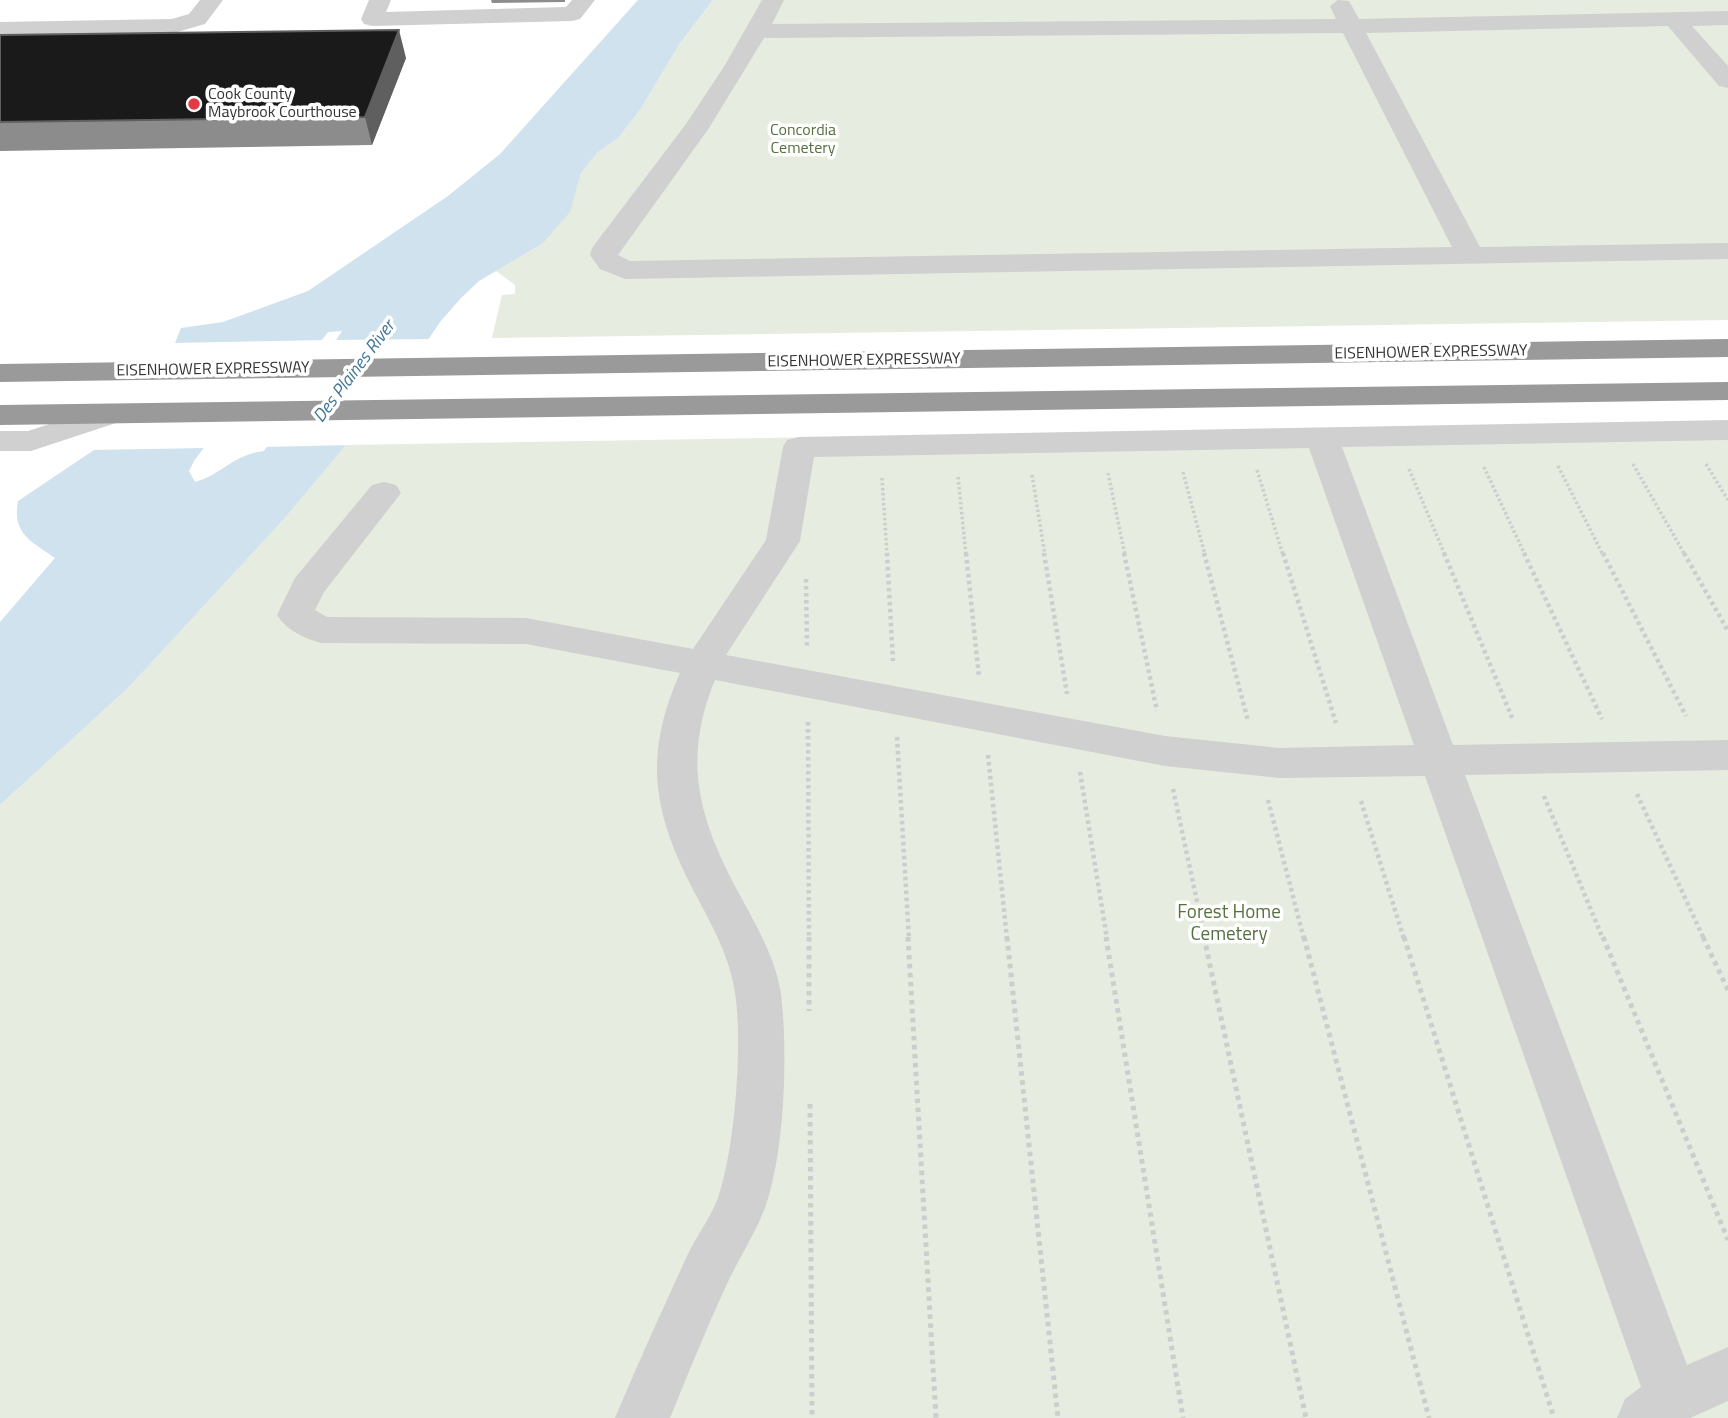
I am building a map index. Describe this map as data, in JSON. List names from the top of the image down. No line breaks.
{"streets":{"highway":["EISENHOWER EXPRESSWAY"]},"water":["Des Plaines River"],"parks":["Concordia Cemetery","Forest Home Cemetery"],"places":["Cook County Maybrook Courthouse"]}
